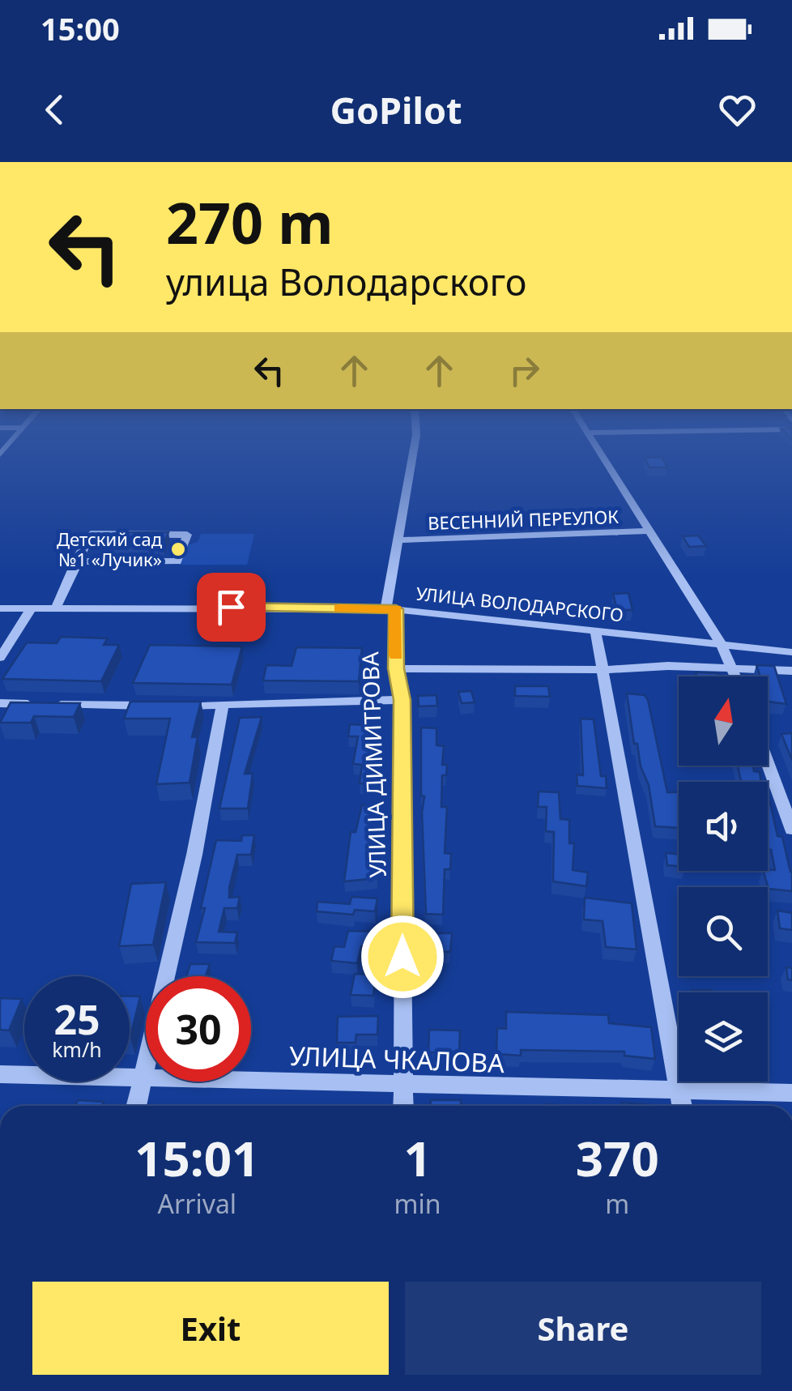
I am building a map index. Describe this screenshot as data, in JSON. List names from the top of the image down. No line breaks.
{"streets":{"street":["ВЕСЕННИЙ ПЕРЕУЛОК","УЛИЦА ВОЛОДАРСКОГО","УЛИЦА ДИМИТРОВА","УЛИЦА ЧКАЛОВА"]},"crossings":[["ВЕСЕННИЙ ПЕРЕУЛОК","УЛИЦА ДИМИТРОВА"],["УЛИЦА ВОЛОДАРСКОГО","УЛИЦА ДИМИТРОВА"],["УЛИЦА ДИМИТРОВА","УЛИЦА ЧКАЛОВА"]],"places":["Детский сад №1 «Лучик»"],"north":"top","page":{"status":"15:00","header":"GoPilot","turn":["270 m","улица Володарского"],"speed":"25 km/h","limit":"30","eta":["15:01","Arrival","1","min","370","m"],"buttons":["Exit","Share"]}}
